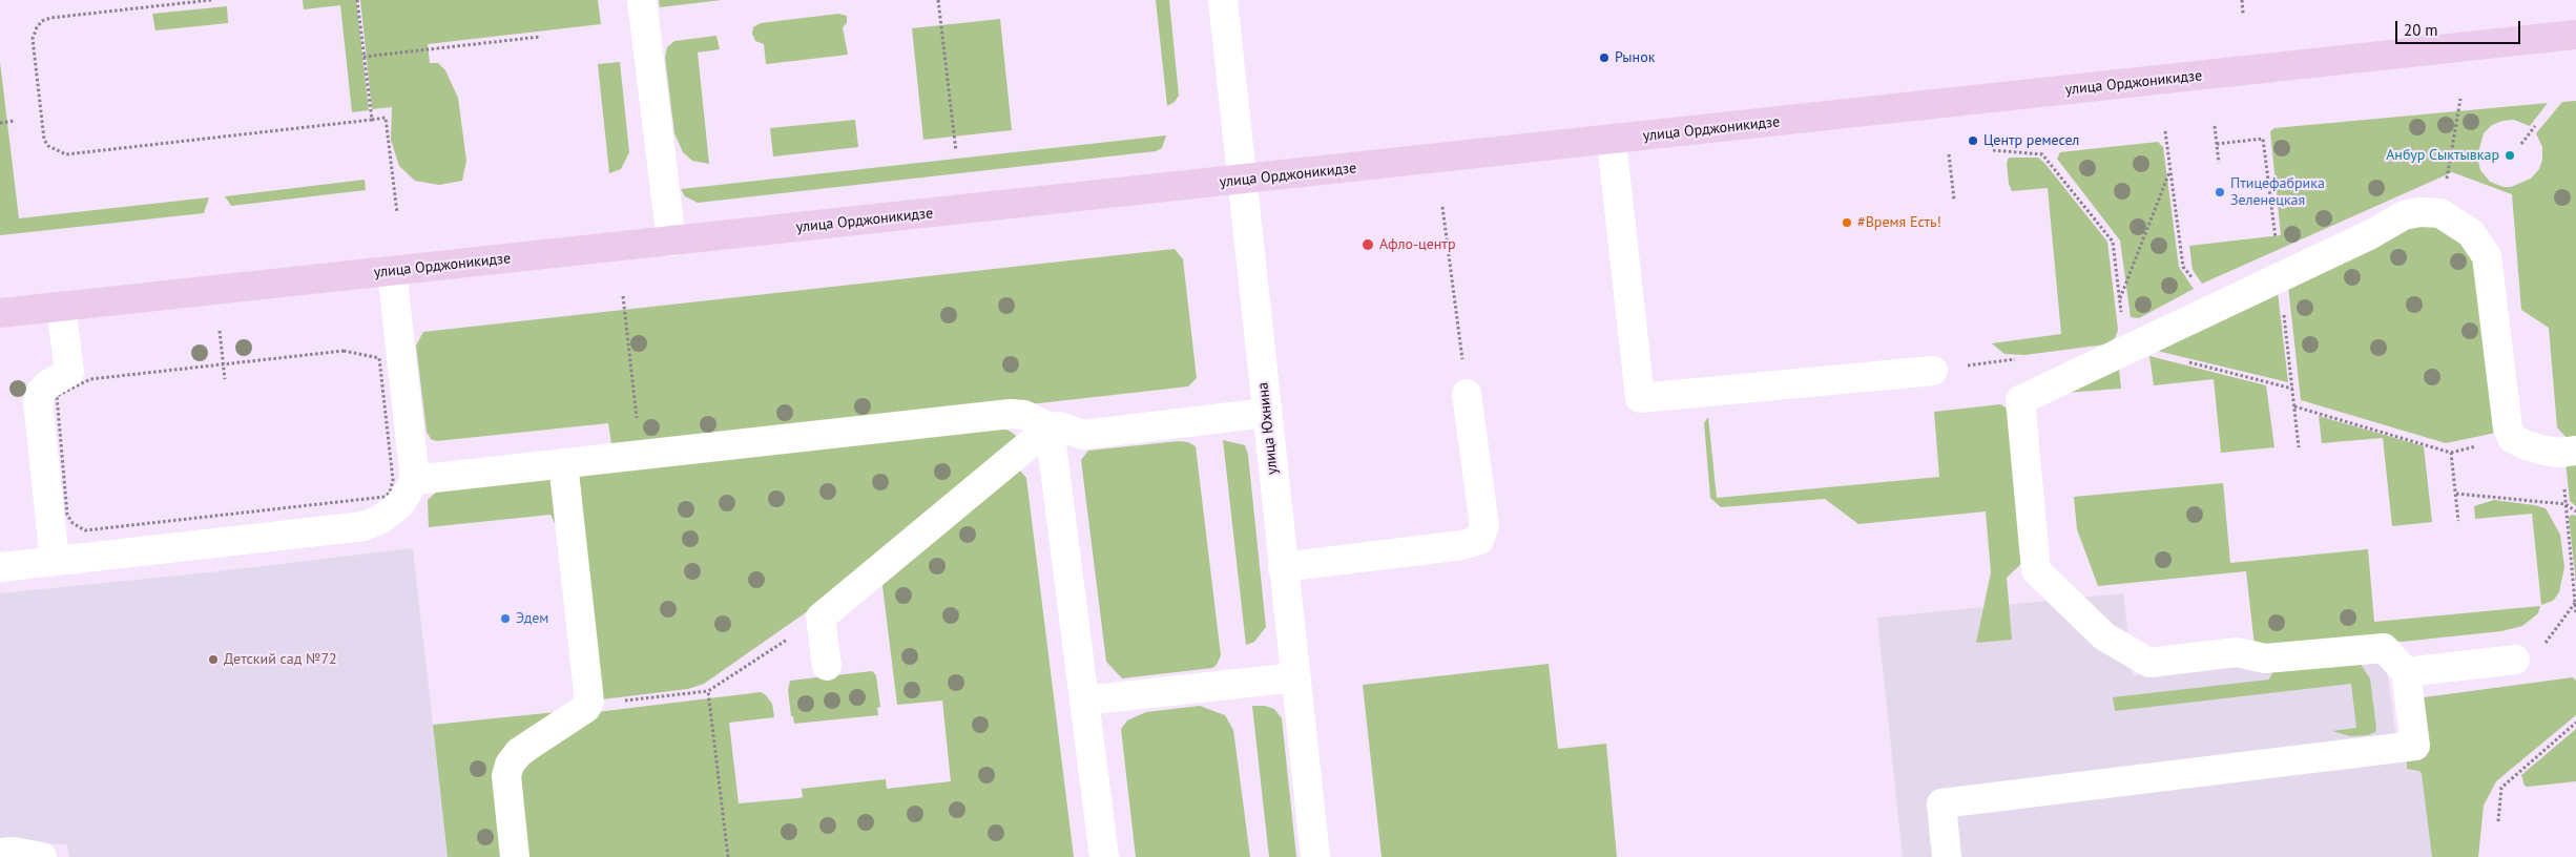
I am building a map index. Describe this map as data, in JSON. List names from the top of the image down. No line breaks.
{"streets":{"main road":["улица Орджоникидзе"],"street":["улица Юхнина"]},"crossings":[["улица Орджоникидзе","улица Юхнина"]],"places":["Рынок","Центр ремесел","Анбур Сыктывкар","Птицефабрика Зеленецкая","#Время Есть!","Афло-центр","Эдем","Детский сад №72"],"scale_bar":"20 m"}
